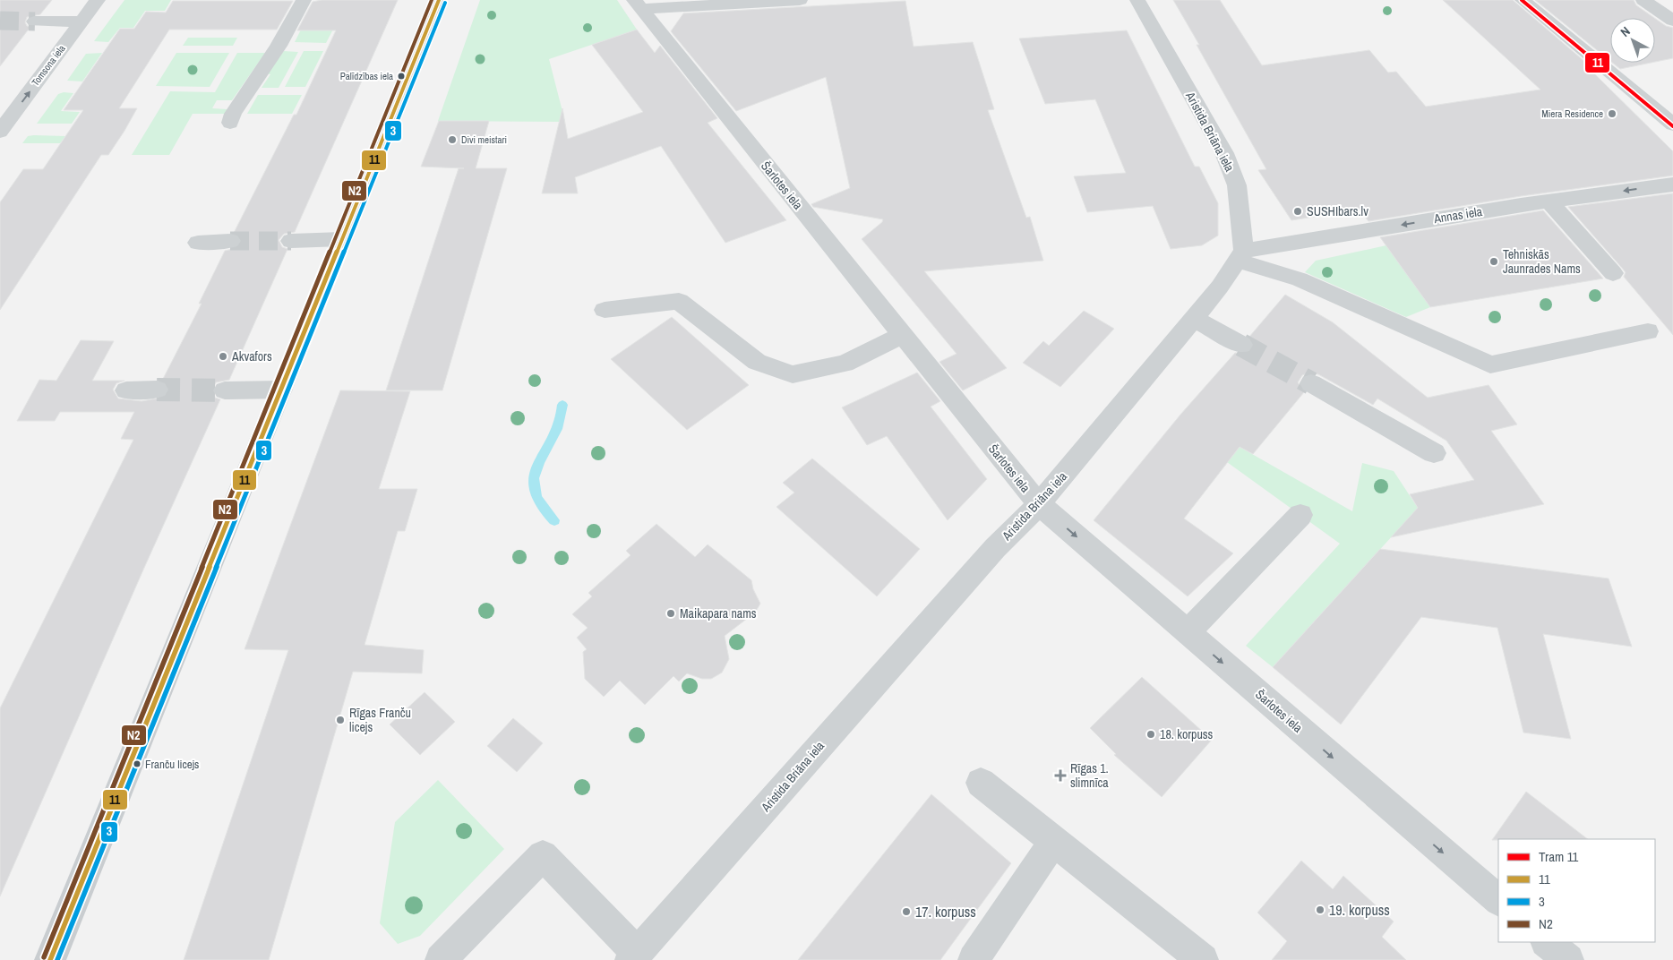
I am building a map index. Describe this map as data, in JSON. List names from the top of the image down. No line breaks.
{"streets":{"street":["Tomsona iela","Aristida Briāna iela","Šarlotes iela","Annas iela"]},"crossings":[["Aristida Briāna iela","Šarlotes iela"],["Aristida Briāna iela","Annas iela"]],"one_way":["Tomsona iela","Šarlotes iela","Annas iela"],"places":{"other":["Palīdzības iela","Miera Residence","Divi meistari","SUSHIbars.lv","Tehniskās Jaunrades Nams","Akvafors","Maikapara nams","Rīgas Franču licejs","18. korpuss","Franču licejs","19. korpuss","17. korpuss"],"health":["Rīgas 1. slimnīca"]},"lines":["tram line 11","transit line 11","transit line N2","transit line 3"],"legend":["Tram 11","11","3","N2"],"north":"top left"}
